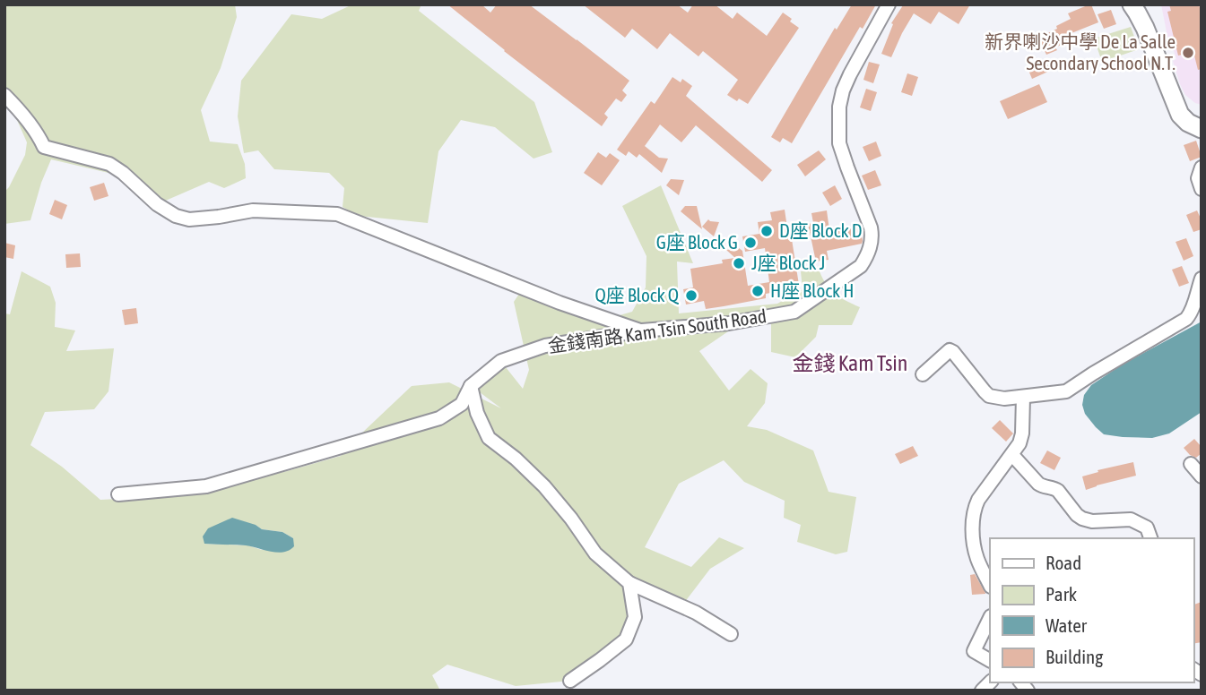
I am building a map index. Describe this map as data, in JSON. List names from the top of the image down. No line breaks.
{"streets":{"street":["金錢南路 Kam Tsin South Road"]},"districts":["金錢 Kam Tsin"],"places":["新界喇沙中學 De La Salle Secondary School N.T.","D座 Block D","G座 Block G","J座 Block J","H座 Block H","Q座 Block Q"],"legend":["Road","Park","Water","Building"]}
